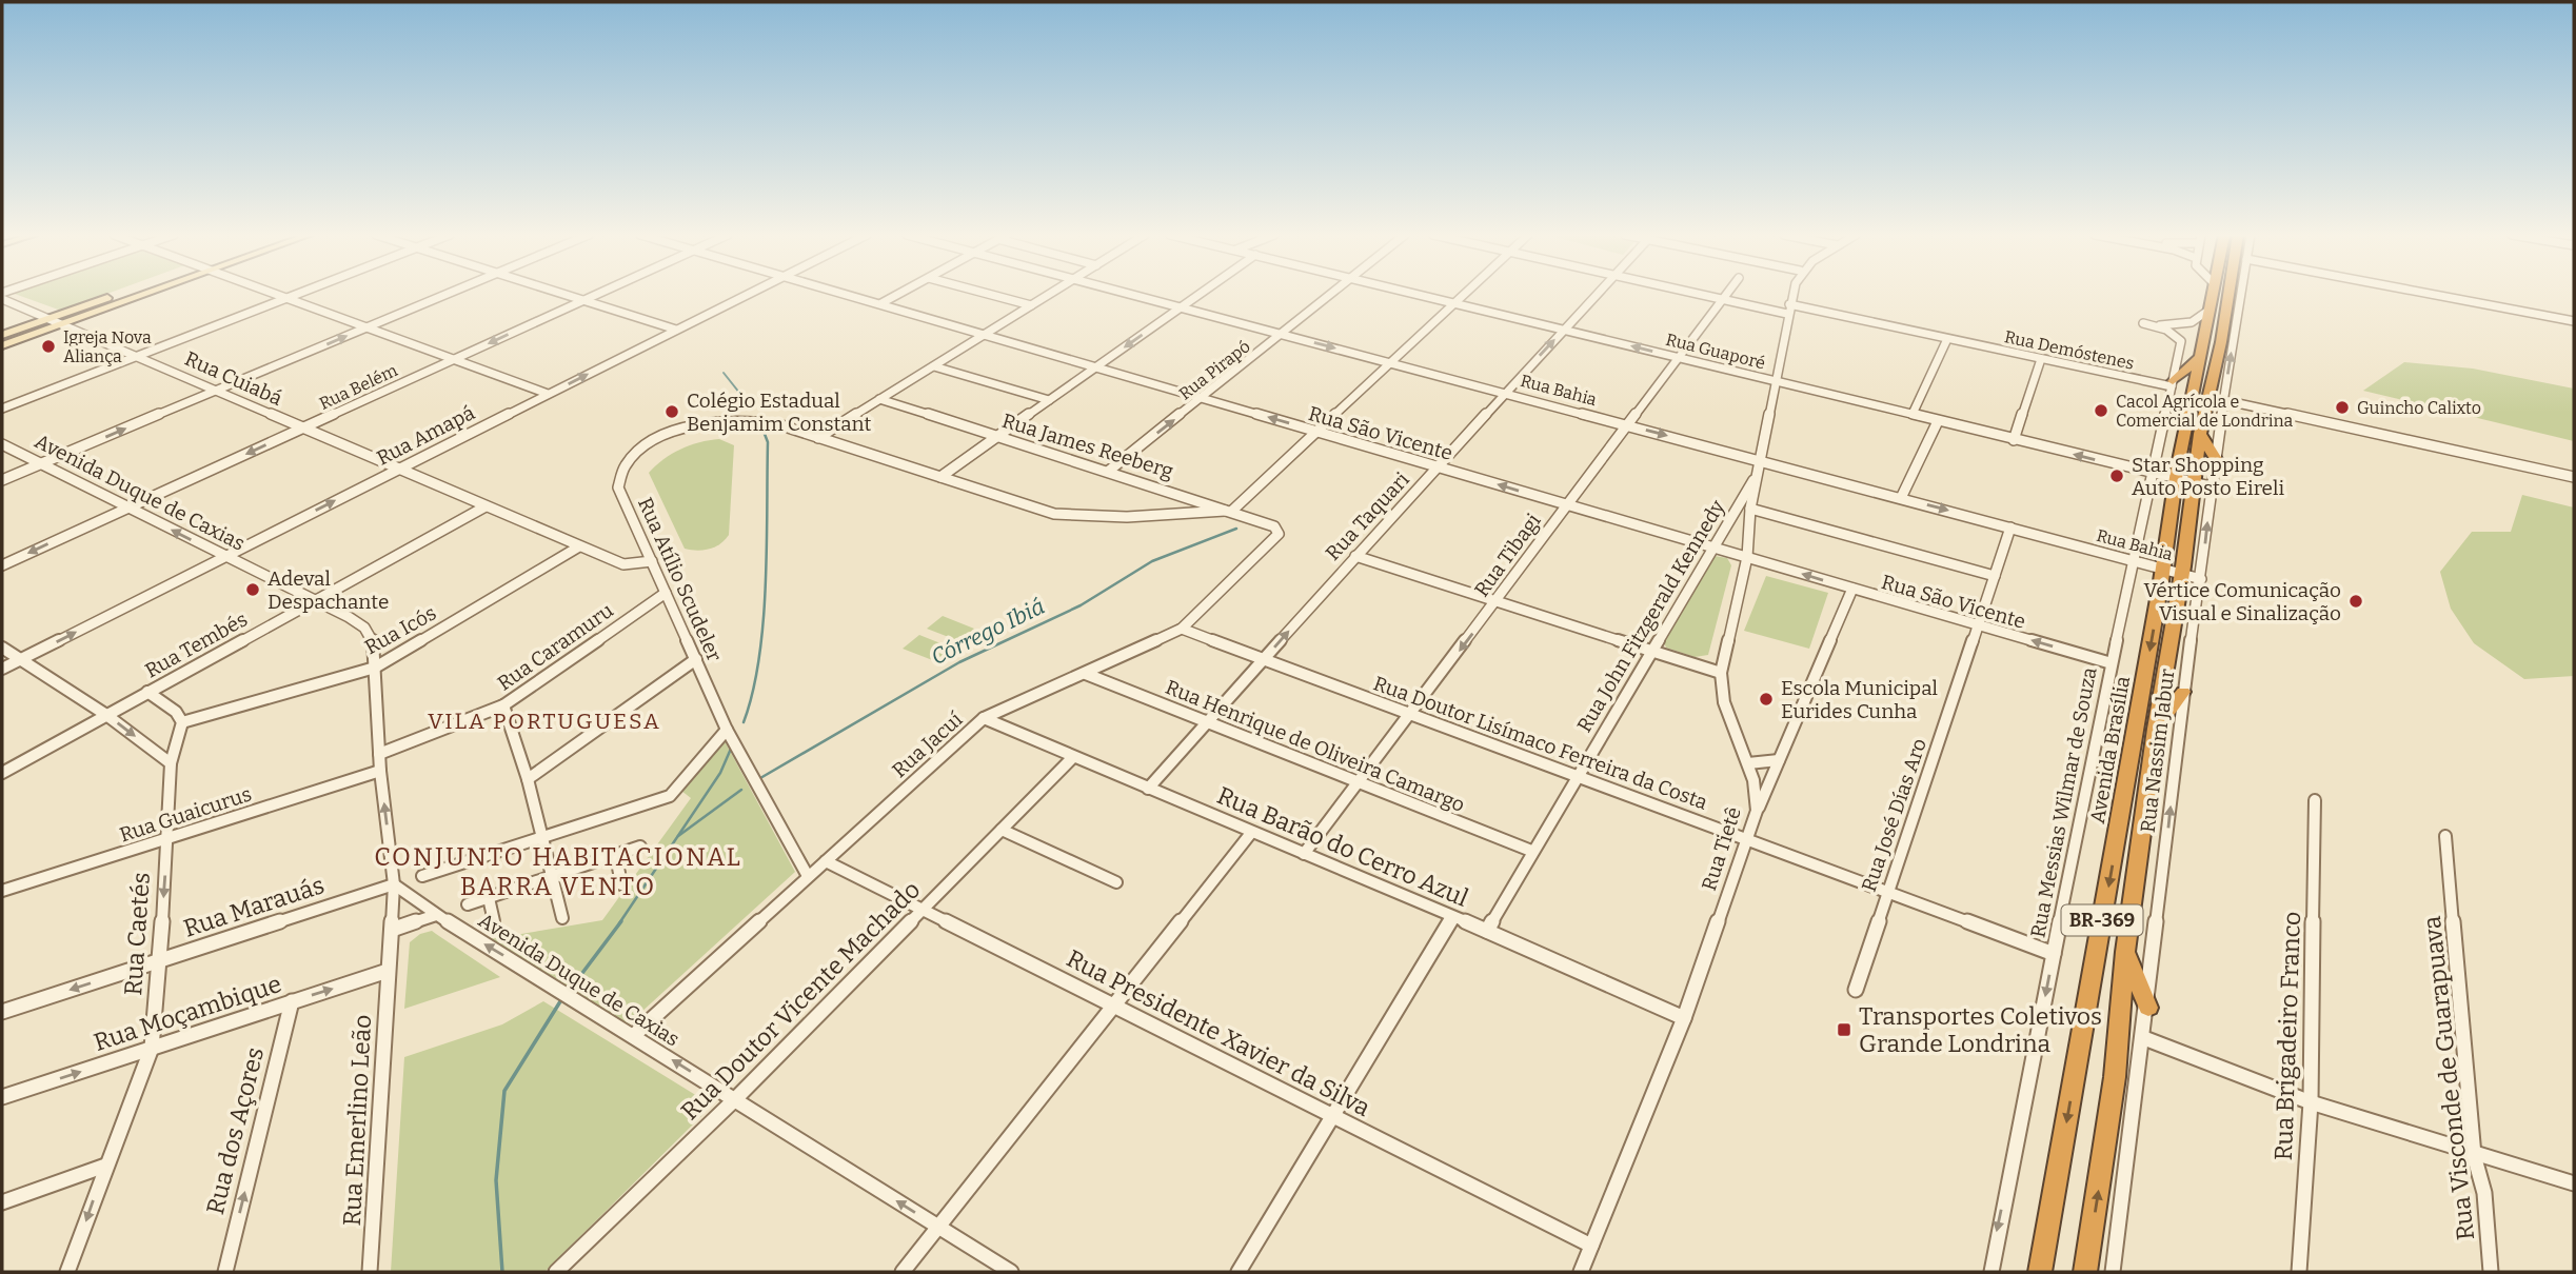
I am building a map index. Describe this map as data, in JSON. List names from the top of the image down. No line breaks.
{"streets":{"highway":["Avenida Brasília","BR-369"],"street":["Rua Demóstenes","Rua Guaporé","Rua Pirapó","Rua Cuiabá","Rua Belém","Rua Bahia","Rua São Vicente","Rua Amapá","Rua James Reeberg","Avenida Duque de Caxias","Rua Taquari","Rua Tibagi","Rua Atílio Scudeler","Rua John Fitzgerald Kennedy","Rua Icós","Rua Tembés","Rua Caramuru","Rua Doutor Lisímaco Ferreira da Costa","Rua Jacuí","Rua Henrique de Oliveira Camargo","Rua Nassim Jabur","Rua Messias Wilmar de Souza","Rua Guaicurus","Rua José Días Aro","Rua Barão do Cerro Azul","Rua Tietê","Rua Marauás","Rua Caetés","Rua Doutor Vicente Machado","Rua Moçambique","Rua Presidente Xavier da Silva","Rua Brigadeiro Franco","Rua Visconde de Guarapuava","Rua Emerlino Leão","Rua dos Açores"]},"crossings":[["Rua Demóstenes","Rua Tibagi"],["Rua Demóstenes","Rua Messias Wilmar de Souza"],["Rua Demóstenes","Rua Tietê"],["Rua Guaporé","Rua Taquari"],["Rua Guaporé","Rua Tibagi"],["Rua Guaporé","Avenida Brasília"],["Rua Guaporé","Rua Nassim Jabur"],["Rua Guaporé","Rua Messias Wilmar de Souza"],["Rua Guaporé","Rua Tietê"],["Rua Pirapó","Rua Bahia"],["Rua Pirapó","Rua São Vicente"],["Rua Pirapó","Rua James Reeberg"],["Rua Cuiabá","Rua Belém"],["Rua Cuiabá","Rua Amapá"],["Rua Cuiabá","Rua Atílio Scudeler"],["Rua Cuiabá","Rua Icós"],["Rua Cuiabá","Rua Tembés"],["Rua Belém","Avenida Duque de Caxias"],["Rua Bahia","Rua Taquari"],["Rua Bahia","Rua Tibagi"],["Rua Bahia","Avenida Brasília"],["Rua Bahia","Rua Nassim Jabur"],["Rua Bahia","Rua Messias Wilmar de Souza"],["Rua Bahia","Rua José Días Aro"],["Rua Bahia","Rua Tietê"],["Rua São Vicente","Rua Taquari"],["Rua São Vicente","Rua Tibagi"],["Rua São Vicente","Rua John Fitzgerald Kennedy"],["Rua São Vicente","Rua Messias Wilmar de Souza"],["Rua São Vicente","Rua José Días Aro"],["Rua São Vicente","Rua Tietê"],["Rua Amapá","Avenida Duque de Caxias"],["Rua James Reeberg","Rua Atílio Scudeler"],["Rua James Reeberg","Rua Jacuí"],["Avenida Duque de Caxias","Rua Icós"],["Avenida Duque de Caxias","Rua Tembés"],["Avenida Duque de Caxias","Rua Caramuru"],["Avenida Duque de Caxias","Rua Jacuí"],["Avenida Duque de Caxias","Rua Guaicurus"],["Avenida Duque de Caxias","Rua Marauás"],["Avenida Duque de Caxias","Rua Doutor Vicente Machado"],["Avenida Duque de Caxias","Rua Emerlino Leão"],["Rua Taquari","Rua Doutor Lisímaco Ferreira da Costa"],["Rua Taquari","Rua Henrique de Oliveira Camargo"],["Rua Taquari","Rua Barão do Cerro Azul"],["Rua Tibagi","Rua Doutor Lisímaco Ferreira da Costa"],["Rua Tibagi","Rua Henrique de Oliveira Camargo"],["Rua Tibagi","Rua Barão do Cerro Azul"],["Rua Atílio Scudeler","Rua Caramuru"],["Rua Atílio Scudeler","Rua Jacuí"],["Rua John Fitzgerald Kennedy","Rua Doutor Lisímaco Ferreira da Costa"],["Rua John Fitzgerald Kennedy","Rua Henrique de Oliveira Camargo"],["Rua John Fitzgerald Kennedy","Rua Barão do Cerro Azul"],["Rua John Fitzgerald Kennedy","Rua Tietê"],["Rua Icós","Rua Caetés"],["Rua Doutor Lisímaco Ferreira da Costa","Rua Jacuí"],["Rua Doutor Lisímaco Ferreira da Costa","Rua Messias Wilmar de Souza"],["Rua Doutor Lisímaco Ferreira da Costa","Rua José Días Aro"],["Rua Doutor Lisímaco Ferreira da Costa","Rua Tietê"],["Rua Jacuí","Rua Henrique de Oliveira Camargo"],["Rua Jacuí","Rua Barão do Cerro Azul"],["Rua Jacuí","Rua Presidente Xavier da Silva"],["Avenida Brasília","Rua Nassim Jabur"],["Rua Guaicurus","Rua Caetés"],["Rua Barão do Cerro Azul","Rua Tietê"],["Rua Barão do Cerro Azul","Rua Doutor Vicente Machado"],["Rua Tietê","Rua Presidente Xavier da Silva"],["Rua Marauás","Rua Caetés"],["Rua Marauás","Rua Emerlino Leão"],["Rua Caetés","Rua Moçambique"],["Rua Doutor Vicente Machado","Rua Presidente Xavier da Silva"],["Rua Moçambique","Rua Emerlino Leão"],["Rua Moçambique","Rua dos Açores"]],"one_way":["Rua São Vicente","Rua Amapá","Avenida Duque de Caxias","Rua Nassim Jabur","Rua Marauás","Rua Caetés","Rua Moçambique","Rua dos Açores"],"districts":["VILA PORTUGUESA","CONJUNTO HABITACIONAL BARRA VENTO"],"water":["Córrego Ibiá"],"places":{"other":["Igreja Nova Aliança","Guincho Calixto","Cacol Agrícola e Comercial de Londrina","Colégio Estadual Benjamim Constant","Star Shopping Auto Posto Eireli","Adeval Despachante","Vértice Comunicação Visual e Sinalização","Escola Municipal Eurides Cunha"],"transit":["Transportes Coletivos Grande Londrina"]}}
